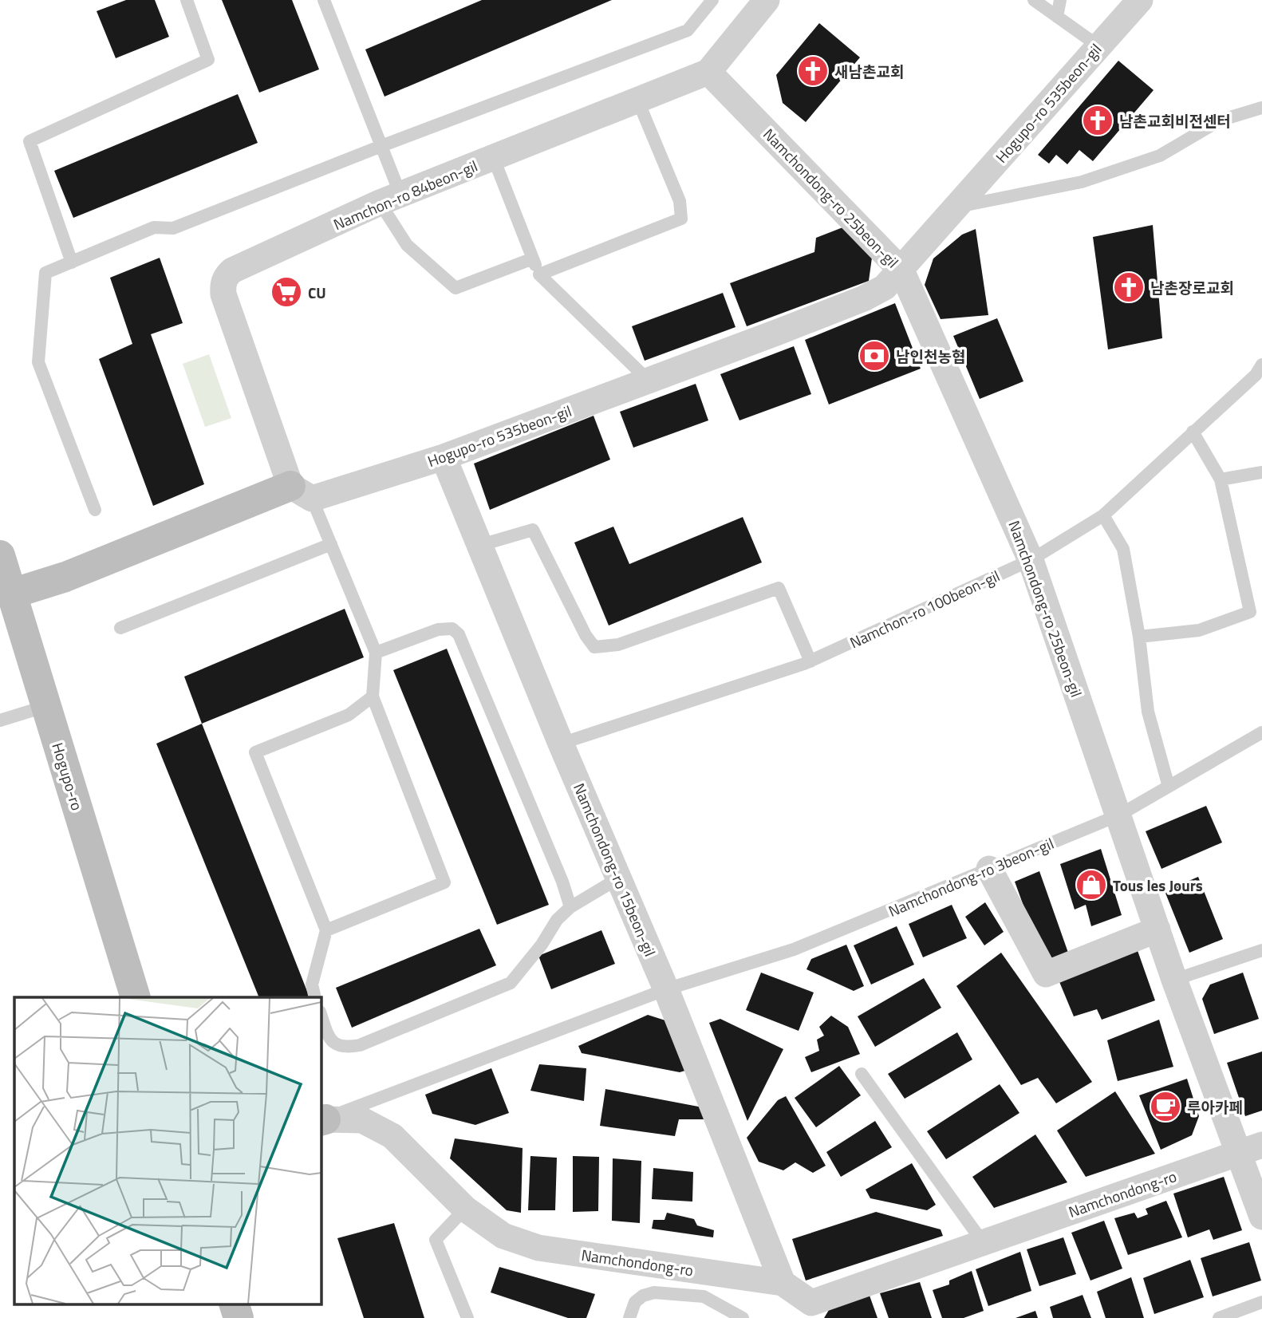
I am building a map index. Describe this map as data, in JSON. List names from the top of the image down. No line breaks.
{"streets":{"main road":["Hogupo-ro 535beon-gil","Hogupo-ro"],"street":["Namchon-ro 84beon-gil","Namchondong-ro 25beon-gil","Namchondong-ro 15beon-gil","Namchondong-ro"],"lane":["Namchon-ro 100beon-gil","Namchondong-ro 3beon-gil"]},"crossings":[["Hogupo-ro 535beon-gil","Namchon-ro 84beon-gil"],["Hogupo-ro 535beon-gil","Namchondong-ro 25beon-gil"],["Hogupo-ro 535beon-gil","Hogupo-ro"],["Hogupo-ro 535beon-gil","Namchondong-ro 15beon-gil"],["Namchon-ro 84beon-gil","Namchondong-ro 25beon-gil"],["Namchondong-ro 25beon-gil","Namchon-ro 100beon-gil"],["Namchondong-ro 25beon-gil","Namchondong-ro 3beon-gil"],["Namchondong-ro 25beon-gil","Namchondong-ro"],["Namchon-ro 100beon-gil","Namchondong-ro 15beon-gil"],["Namchondong-ro 15beon-gil","Namchondong-ro 3beon-gil"],["Namchondong-ro 15beon-gil","Namchondong-ro"],["Namchondong-ro 3beon-gil","Namchondong-ro"]],"places":{"church":["새남촌교회","남촌교회비전센터","남촌장로교회"],"supermarket":["CU"],"bank":["남인천농협"],"shop":["Tous les Jours"],"cafe":["루아카페"]}}
